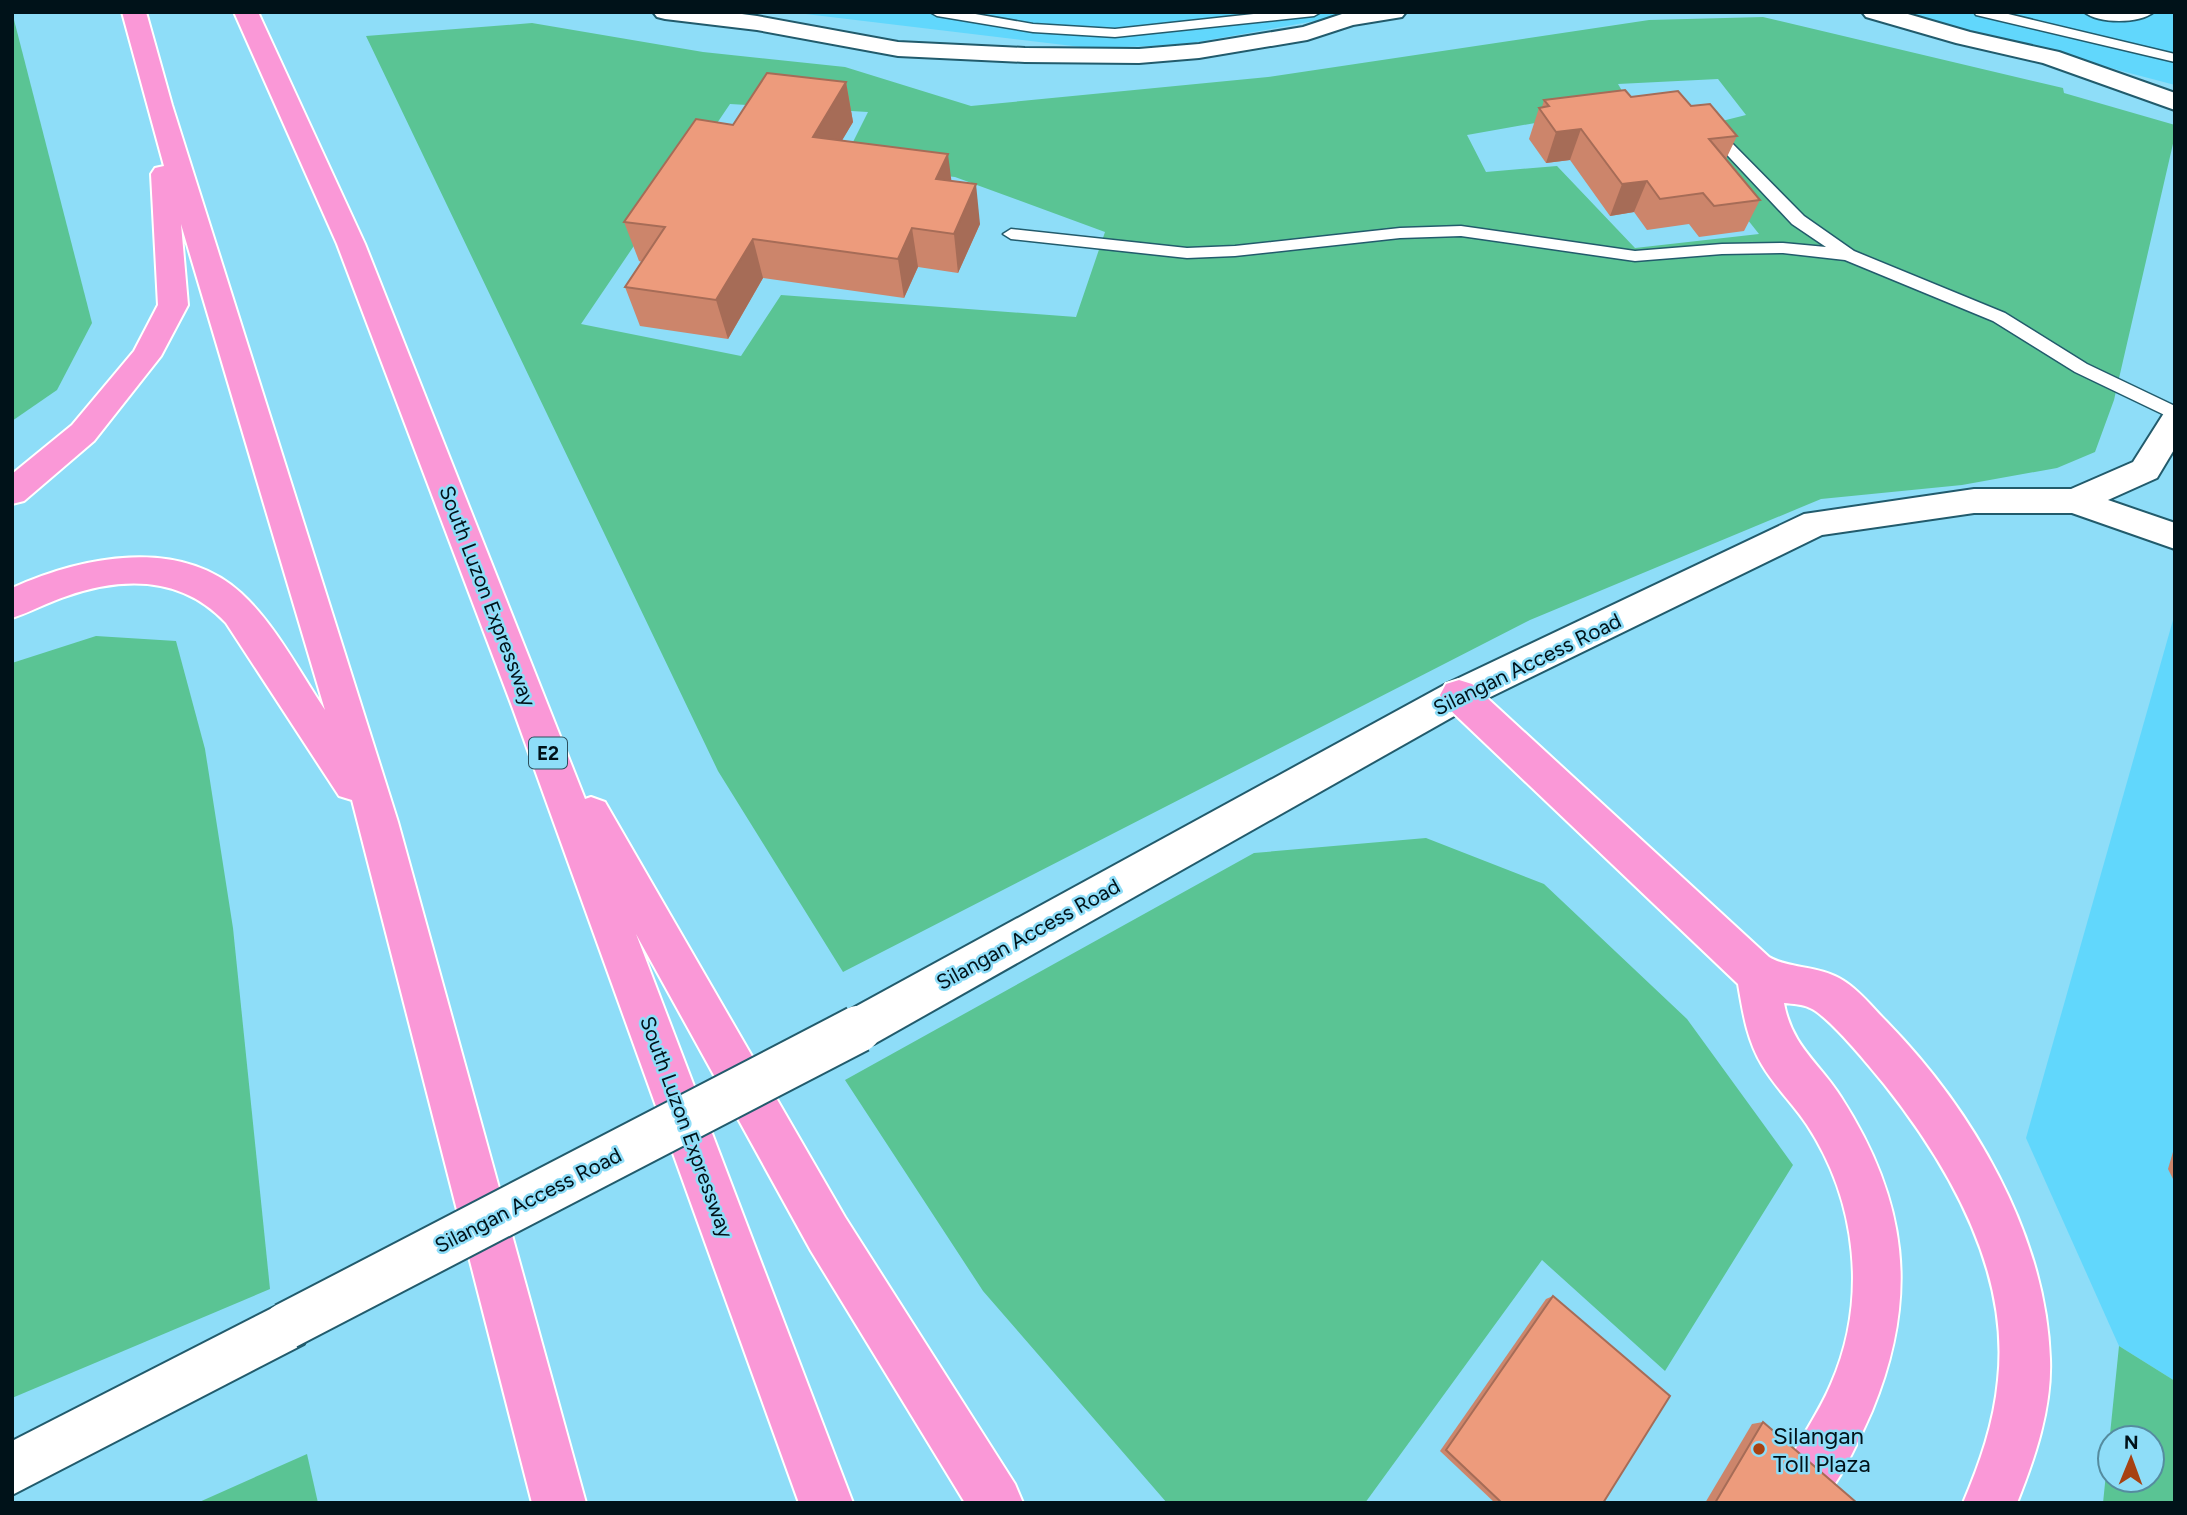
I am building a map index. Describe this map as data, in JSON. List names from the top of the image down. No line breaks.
{"streets":{"highway":["South Luzon Expressway","E2"],"street":["Silangan Access Road"]},"places":["Silangan Toll Plaza"],"north":"top"}
